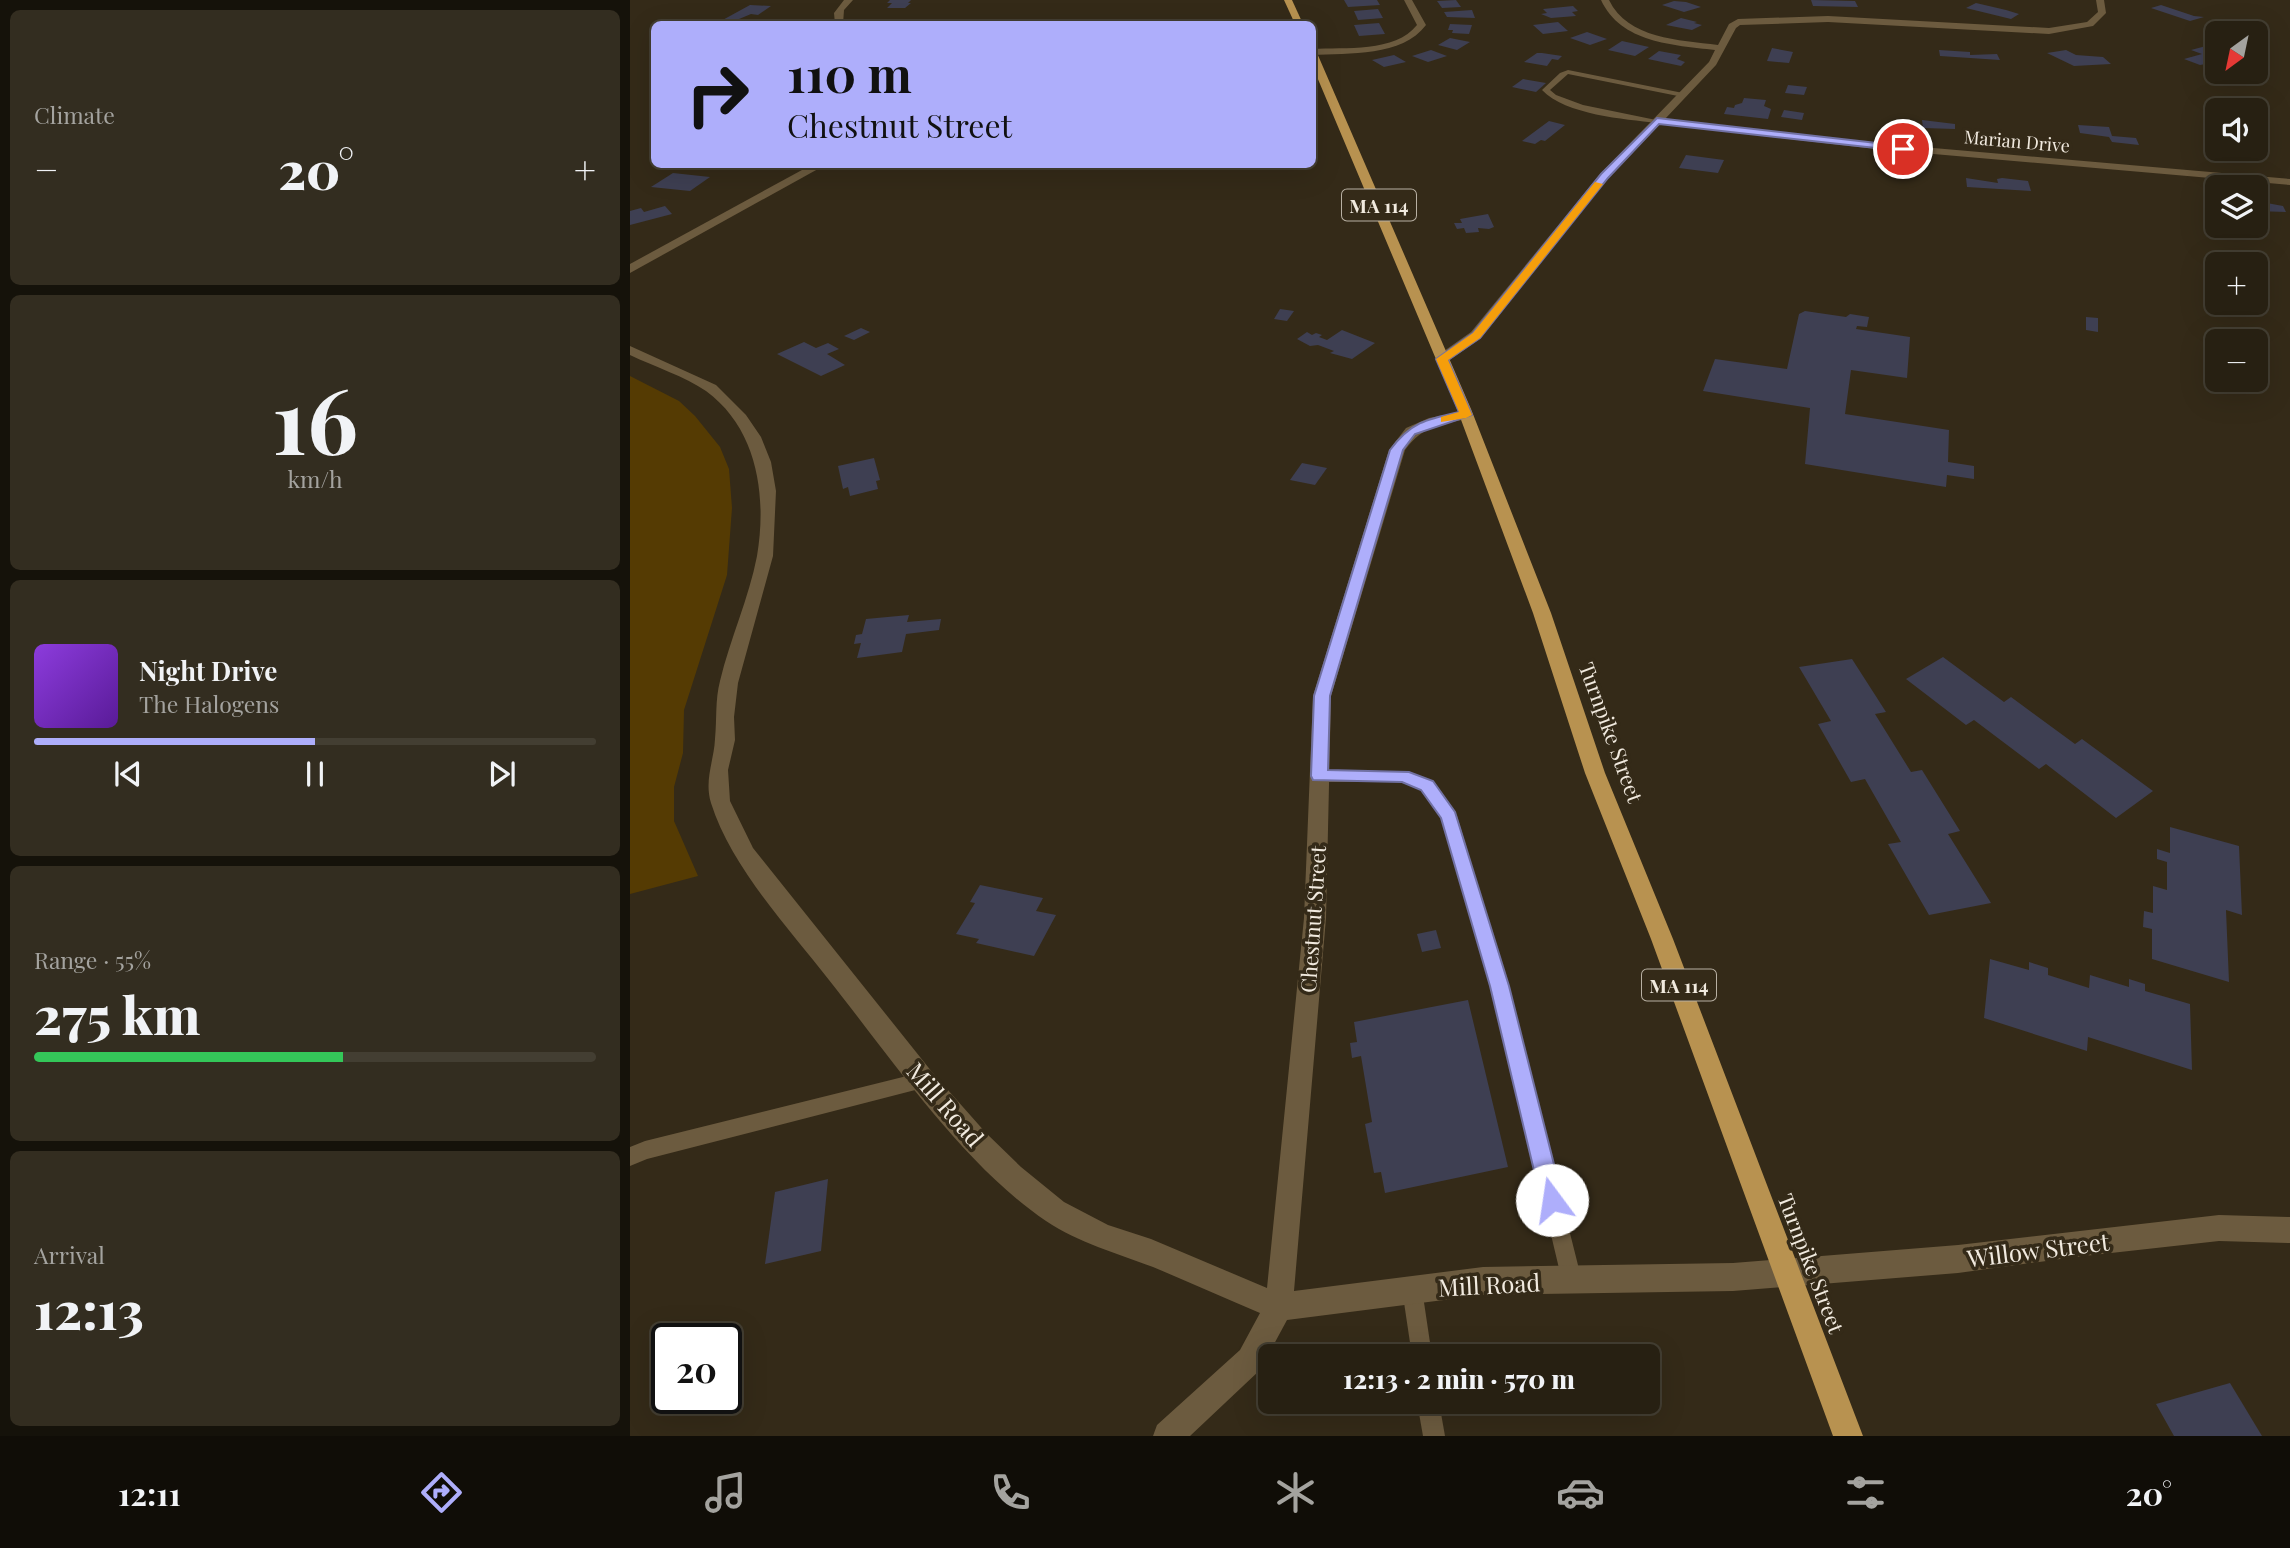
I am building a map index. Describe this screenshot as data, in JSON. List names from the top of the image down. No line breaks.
{"streets":{"highway":["MA 114","Turnpike Street"],"street":["Marian Drive","Chestnut Street","Mill Road","Willow Street"]},"crossings":[["Turnpike Street","Chestnut Street"],["Turnpike Street","Mill Road"],["Turnpike Street","Willow Street"],["Chestnut Street","Mill Road"],["Mill Road","Willow Street"]],"north":"bottom left","page":{"tile":["Climate",["16","km/h"],["Range · 55%","275 km"],["Arrival","12:13"]],"map_buttons":["+","−"],"turn":["110 m","Chestnut Street"],"heat":["−","20°","+"],"song":["Night Drive","The Halogens"],"limit":"20","trip":"12:13 · 2 min · 570 m","tabs":["12:11","20°"]}}
